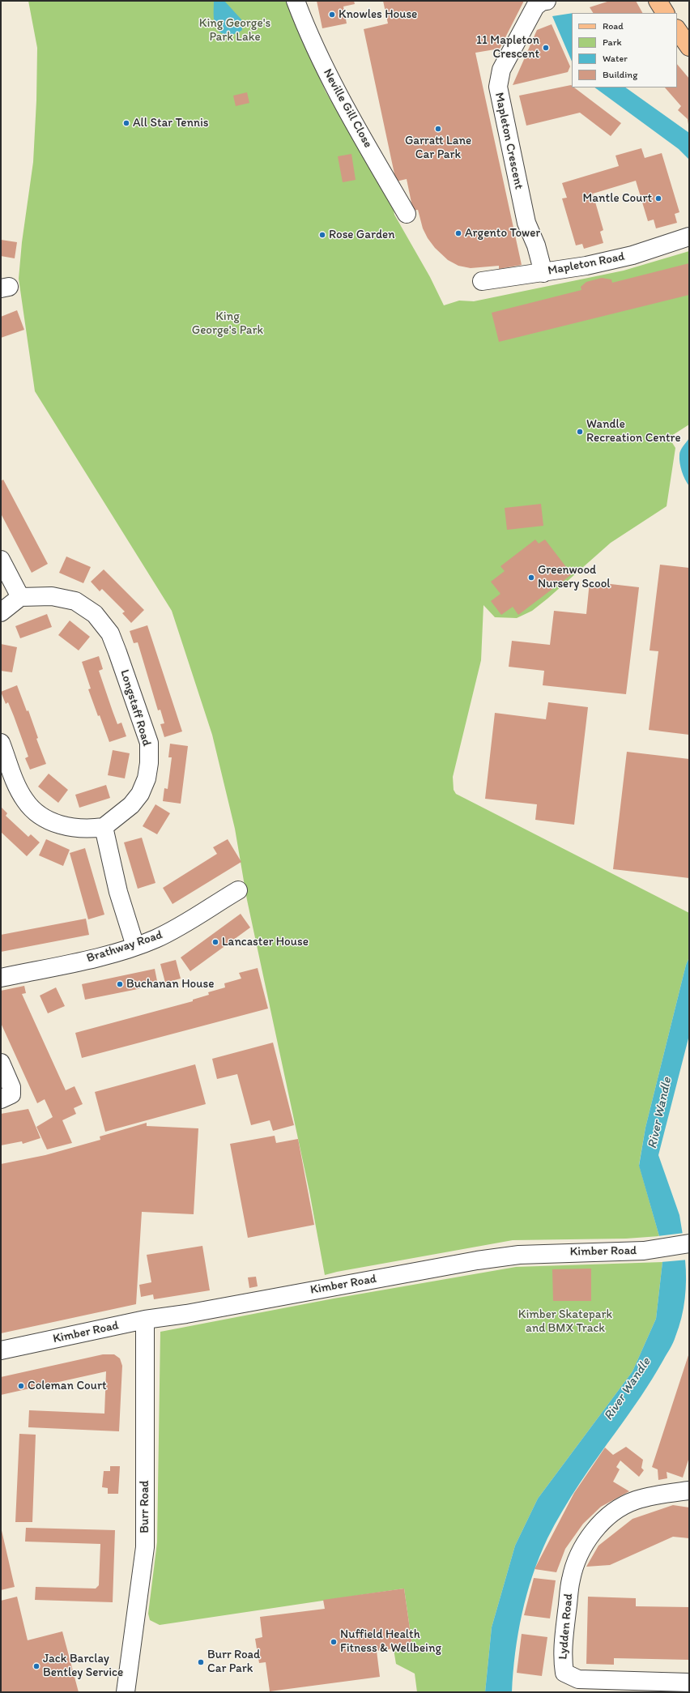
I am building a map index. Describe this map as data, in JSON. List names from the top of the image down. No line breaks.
{"streets":{"street":["Neville Gill Close","Mapleton Crescent","Mapleton Road","Longstaff Road","Brathway Road","Kimber Road","Burr Road","Lydden Road"]},"crossings":[["Mapleton Crescent","Mapleton Road"],["Kimber Road","Burr Road"]],"water":["River Wandle"],"parks":["King George's Park Lake","King George's Park","Kimber Skatepark and BMX Track"],"places":["Knowles House","11 Mapleton Crescent","All Star Tennis","Garratt Lane Car Park","Mantle Court","Argento Tower","Rose Garden","Wandle Recreation Centre","Greenwood Nursery Scool","Lancaster House","Buchanan House","Coleman Court","Nuffield Health Fitness & Wellbeing","Burr Road Car Park","Jack Barclay Bentley Service"],"legend":["Road","Park","Water","Building"]}
